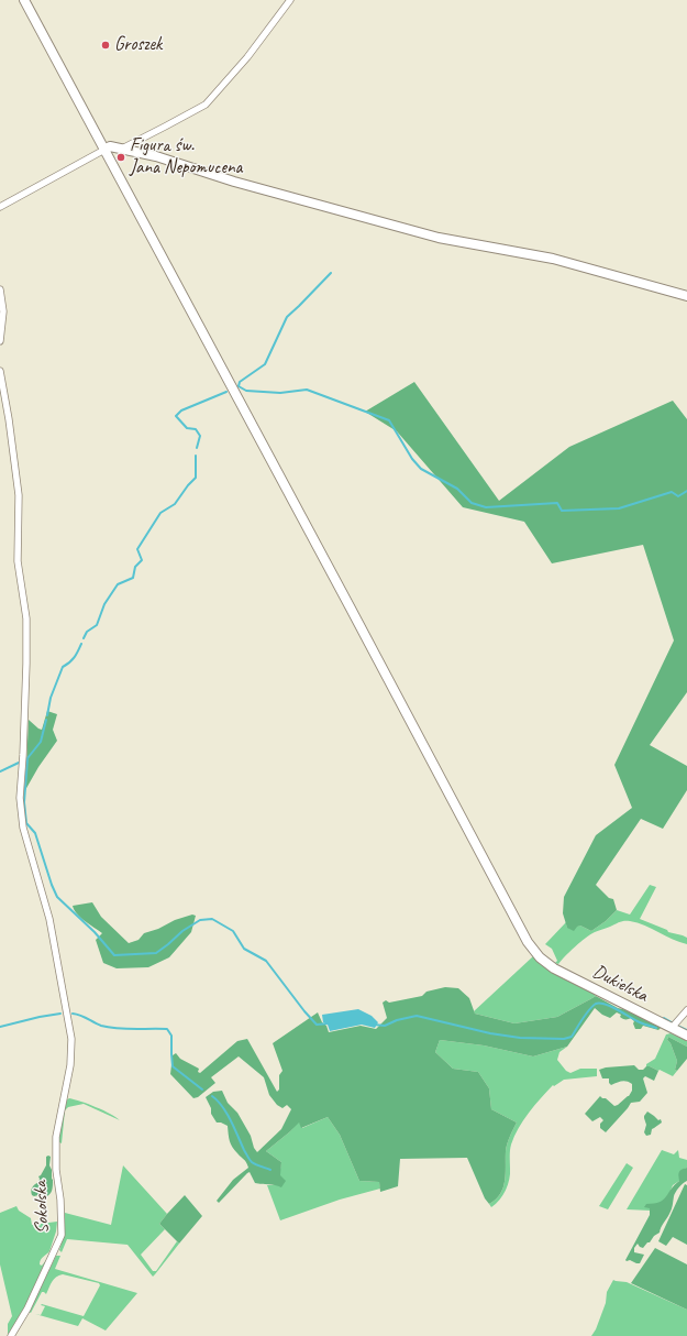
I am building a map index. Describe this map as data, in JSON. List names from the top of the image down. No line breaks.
{"streets":{"main road":["Dukielska"],"street":["Sokolska"]},"places":["Groszek","Figura św. Jana Nepomucena"]}
